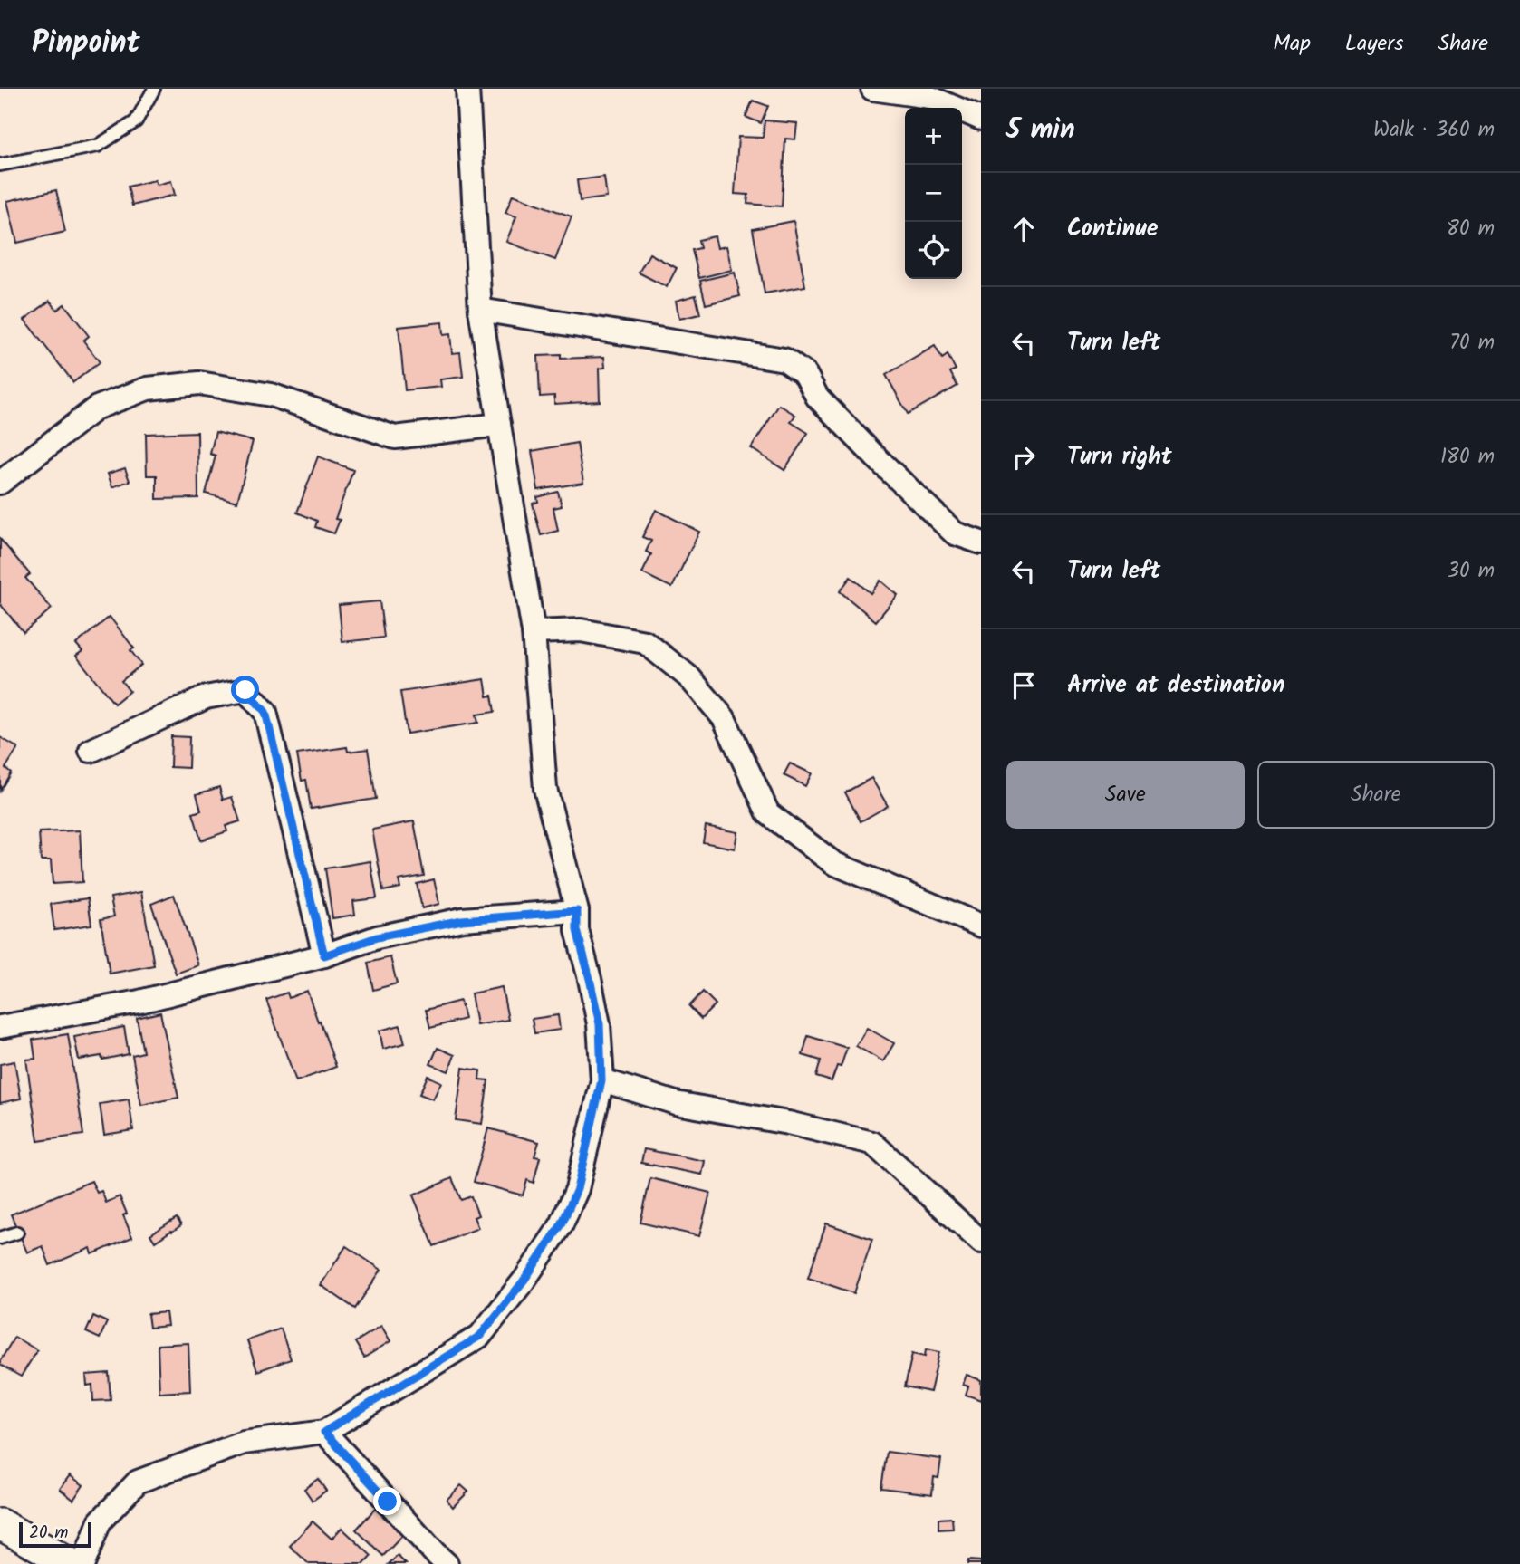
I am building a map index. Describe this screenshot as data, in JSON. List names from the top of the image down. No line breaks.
{"scale_bar":"20 m","page":{"header":"Pinpoint","nav":["Map","Layers","Share"],"heading":["5 min","Walk · 360 m"],"map_buttons":["+","−"],"list":[["Continue","80 m"],["Turn left","70 m"],["Turn right","180 m"],["Turn left","30 m"],"Arrive at destination"],"buttons":["Save","Share"],"scale":"20 m"}}
